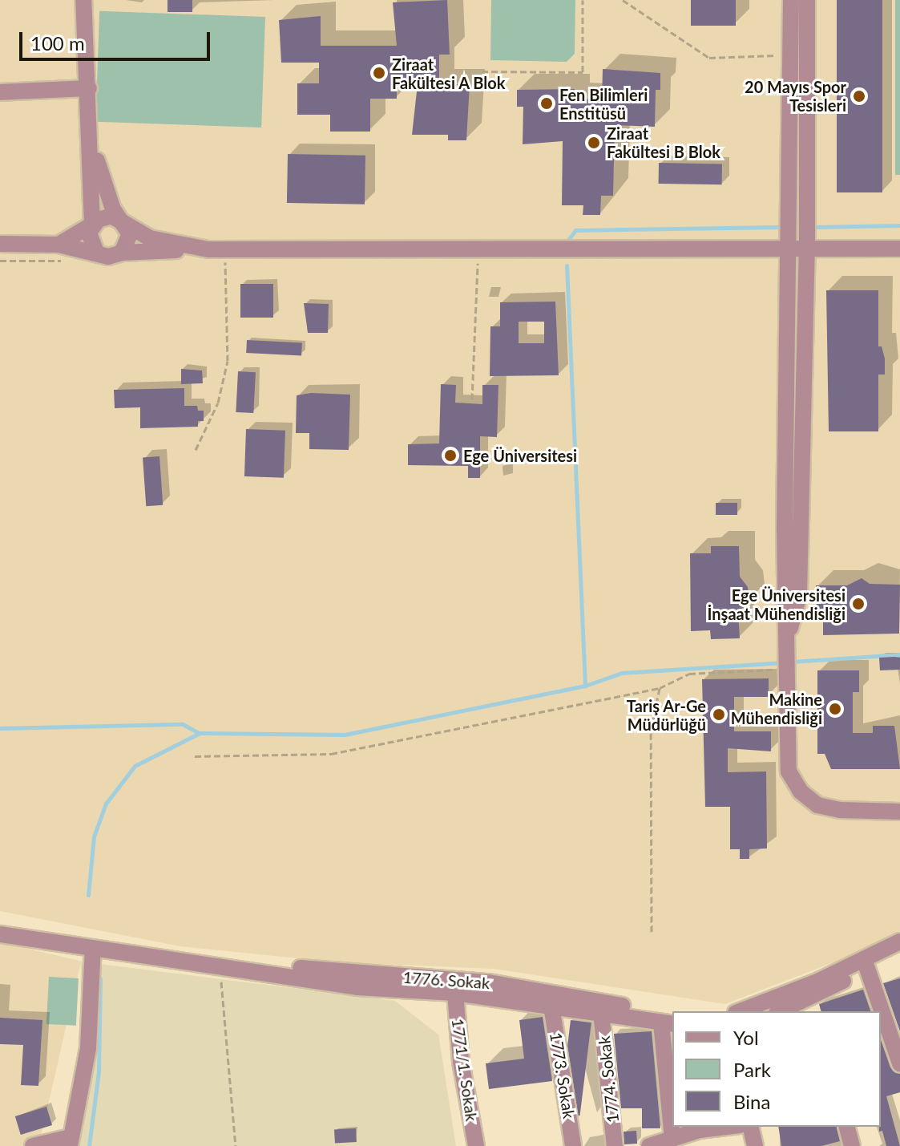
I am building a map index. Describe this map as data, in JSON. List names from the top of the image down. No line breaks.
{"streets":{"street":["1776. Sokak","1771/1. Sokak","1773. Sokak","1774. Sokak"]},"crossings":[["1776. Sokak","1771/1. Sokak"],["1776. Sokak","1773. Sokak"],["1776. Sokak","1774. Sokak"]],"places":["Ziraat Fakültesi A Blok","20 Mayıs Spor Tesisleri","Fen Bilimleri Enstitüsü","Ziraat Fakültesi B Blok","Ege Üniversitesi","Ege Üniversitesi İnşaat Mühendisliği","Makine Mühendisliği","Tariş Ar-Ge Müdürlüğü"],"legend":["Yol","Park","Bina"],"scale_bar":"100 m"}
